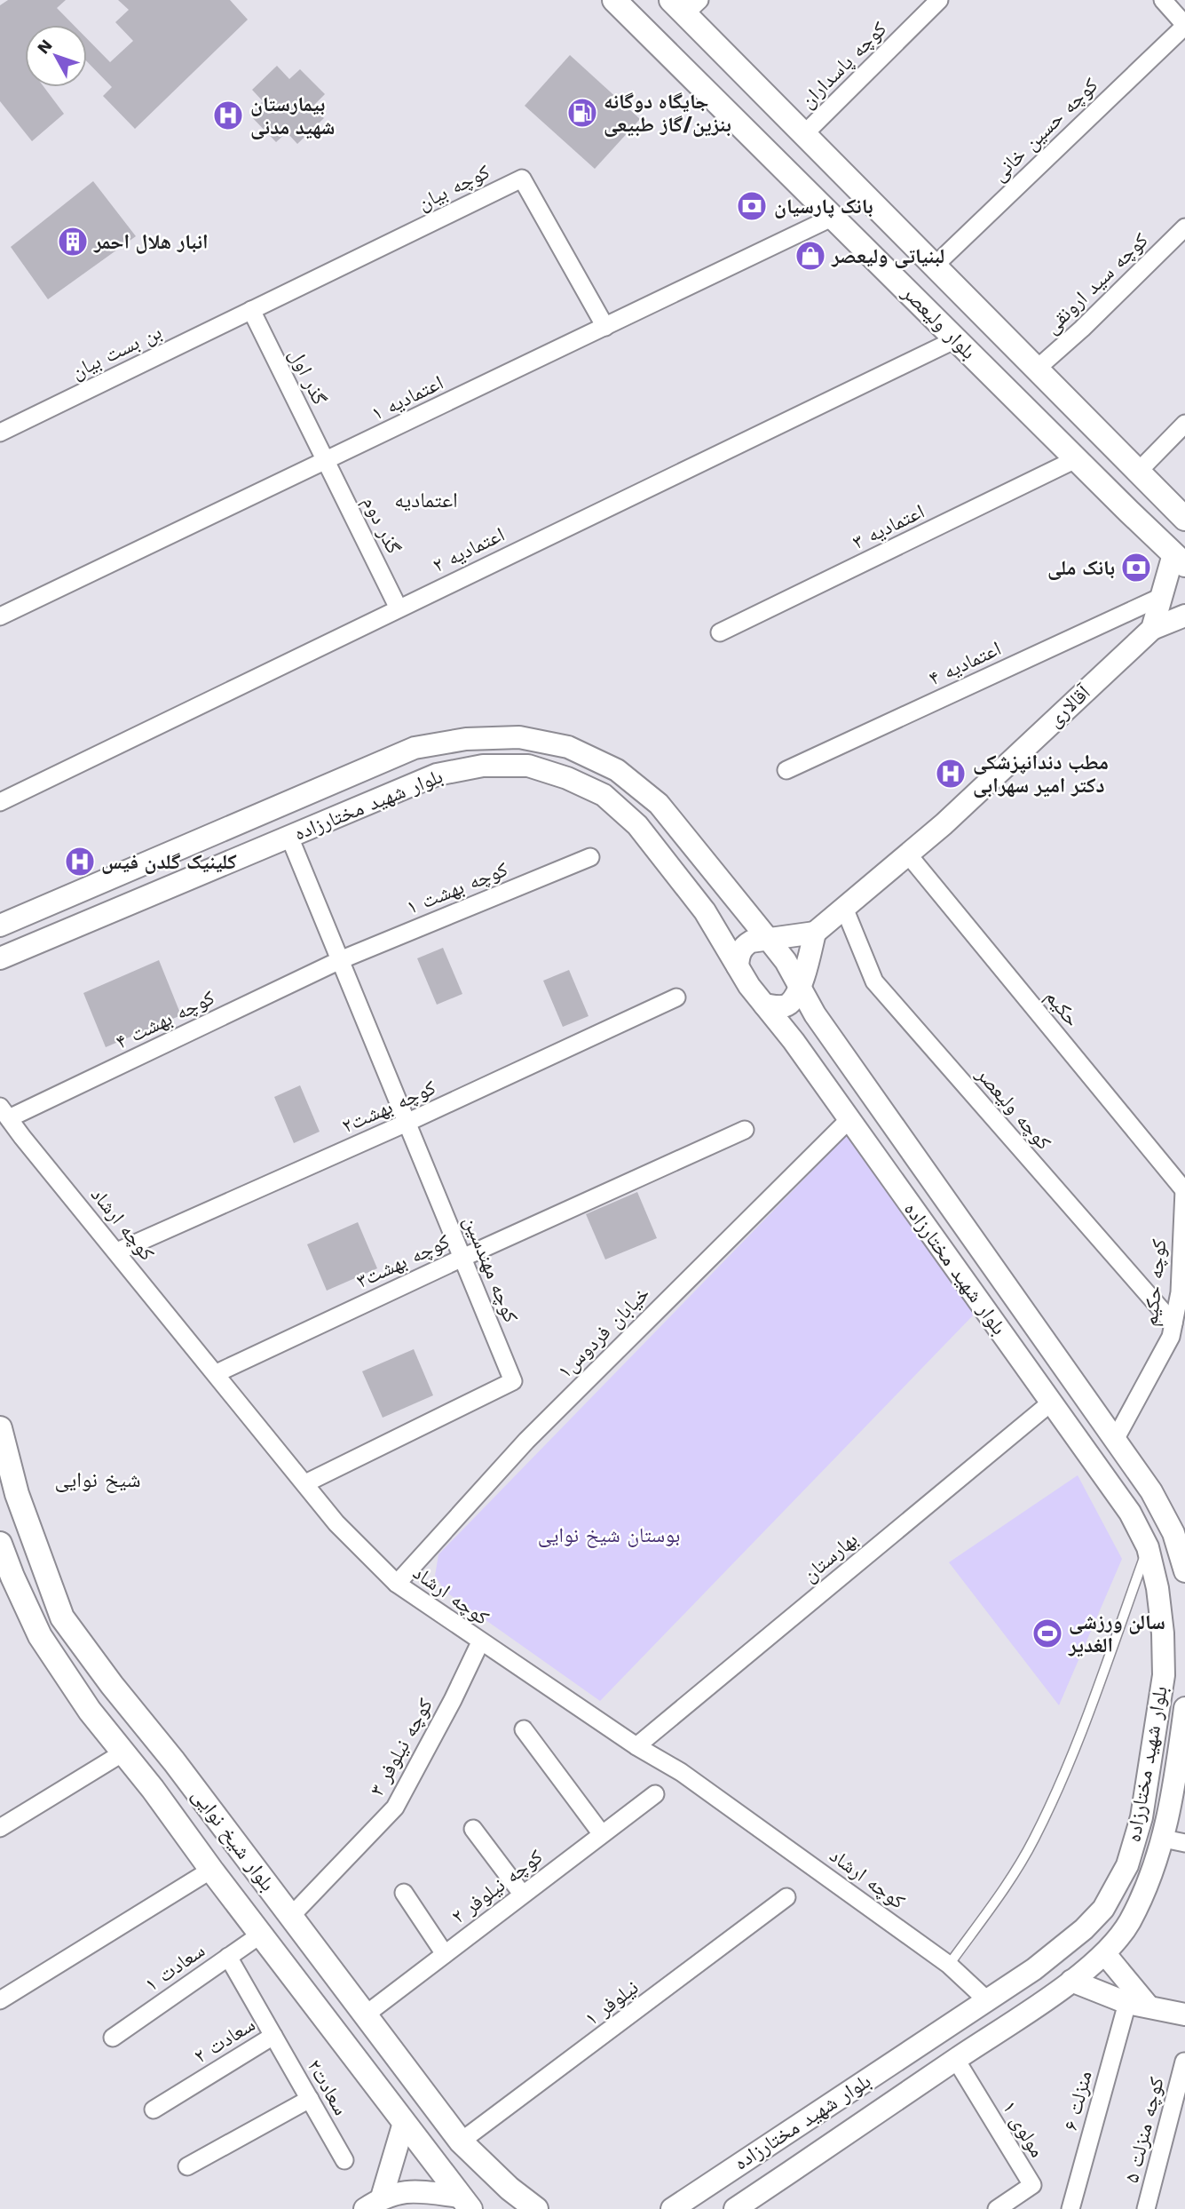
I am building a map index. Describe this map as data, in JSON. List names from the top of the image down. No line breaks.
{"streets":{"main road":["بلوار ولیعصر","بلوار شیخ نوایی"],"street":["کوچه پاسداران","کوچه حسین خانی","کوچه بیان","کوچه سید ارونقی","بن بست بیان","گذر اول","اعتمادیه ۱","گذر دوم","اعتمادیه ۳","اعتمادیه ۲","اعتمادیه ۴","آقالاری","بلوار شهید مختارزاده","کوچه بهشت ۱","حکیم","کوچه بهشت ۴","کوچه بهشت۲","کوچه ولیعصر","کوچه ارشاد","کوچه بهشت۳","کوچه مهندسین","کوچه حکیم","خیابان فردوس۱","بهارستان","کوچه نیلوفر ۳","کوچه نیلوفر ۲","سعادت ۱","۱ نیلوفر","سعادت ۲","سعادت۲","منزلت ۶","مولوی ۱","کوچه منزلت ۵"]},"crossings":[["کوچه پاسداران","بلوار ولیعصر"],["کوچه حسین خانی","بلوار ولیعصر"],["کوچه بیان","بن بست بیان"],["کوچه بیان","گذر اول"],["کوچه بیان","اعتمادیه ۱"],["کوچه سید ارونقی","بلوار ولیعصر"],["بلوار ولیعصر","اعتمادیه ۱"],["بلوار ولیعصر","اعتمادیه ۳"],["بلوار ولیعصر","اعتمادیه ۲"],["بلوار ولیعصر","آقالاری"],["بن بست بیان","گذر اول"],["گذر اول","اعتمادیه ۱"],["گذر اول","گذر دوم"],["اعتمادیه ۱","گذر دوم"],["گذر دوم","اعتمادیه ۲"],["اعتمادیه ۴","آقالاری"],["آقالاری","حکیم"],["آقالاری","کوچه ولیعصر"],["بلوار شهید مختارزاده","کوچه ارشاد"],["بلوار شهید مختارزاده","کوچه مهندسین"],["بلوار شهید مختارزاده","کوچه حکیم"],["بلوار شهید مختارزاده","خیابان فردوس۱"],["بلوار شهید مختارزاده","بهارستان"],["بلوار شهید مختارزاده","مولوی ۱"],["کوچه بهشت ۱","کوچه بهشت ۴"],["کوچه بهشت ۱","کوچه مهندسین"],["حکیم","کوچه حکیم"],["کوچه بهشت ۴","کوچه ارشاد"],["کوچه بهشت ۴","کوچه مهندسین"],["کوچه بهشت۲","کوچه ارشاد"],["کوچه بهشت۲","کوچه مهندسین"],["کوچه ولیعصر","کوچه حکیم"],["کوچه ارشاد","کوچه بهشت۳"],["کوچه ارشاد","کوچه مهندسین"],["کوچه ارشاد","خیابان فردوس۱"],["کوچه ارشاد","بهارستان"],["کوچه ارشاد","کوچه نیلوفر ۳"],["کوچه بهشت۳","کوچه مهندسین"],["کوچه نیلوفر ۳","بلوار شیخ نوایی"],["بلوار شیخ نوایی","کوچه نیلوفر ۲"],["بلوار شیخ نوایی","سعادت ۱"],["بلوار شیخ نوایی","۱ نیلوفر"],["سعادت ۱","سعادت ۲"],["سعادت ۲","سعادت۲"]],"districts":["اعتمادیه","شیخ نوایی"],"parks":["بوستان شیخ نوایی"],"places":{"fuel station":["جایگاه دوگانه بنزین/گاز طبیعی"],"hospital":["بیمارستان شهید مدنی","مطب دندانپزشکی دکتر امیر سهرابی","کلینیک گلدن فیس"],"bank":["بانک پارسیان","بانک ملی"],"building":["انبار هلال احمر"],"shop":["لبنیاتی ولیعصر"],"sports":["سالن ورزشی الغدیر"]},"north":"top left"}
